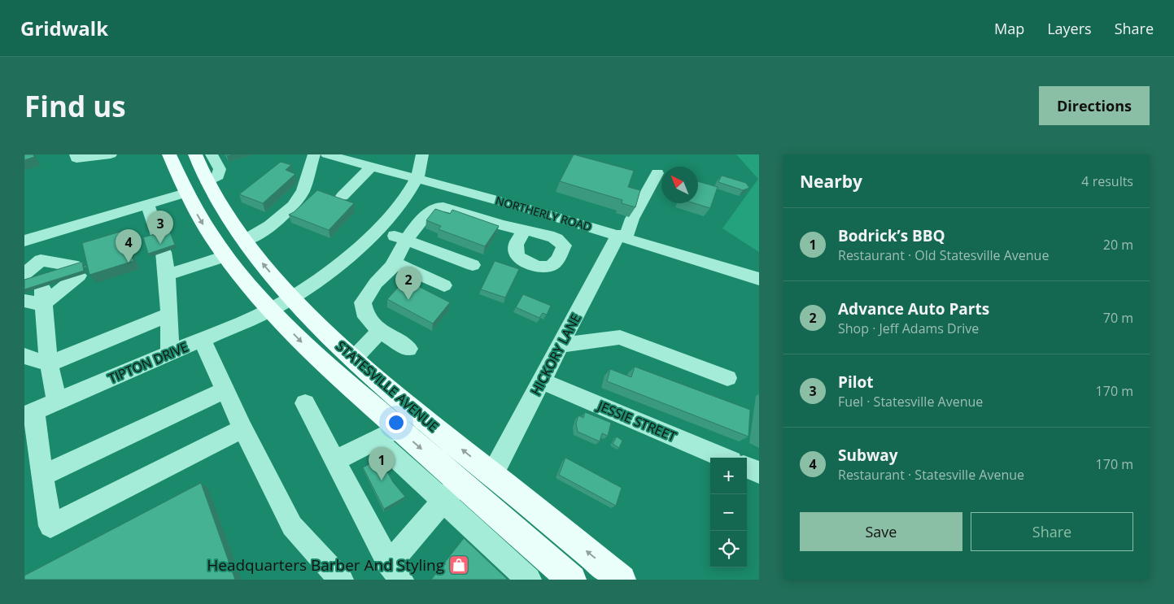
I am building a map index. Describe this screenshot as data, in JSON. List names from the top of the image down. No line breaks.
{"streets":{"main road":["STATESVILLE AVENUE"],"street":["NORTHERLY ROAD","HICKORY LANE","TIPTON DRIVE","JESSIE STREET"]},"crossings":[["NORTHERLY ROAD","HICKORY LANE"],["NORTHERLY ROAD","TIPTON DRIVE"],["HICKORY LANE","STATESVILLE AVENUE"],["HICKORY LANE","JESSIE STREET"],["TIPTON DRIVE","STATESVILLE AVENUE"]],"places":{"shop":["Headquarters Barber And Styling"]},"north":"top left","page":{"header":"Gridwalk","nav":["Map","Layers","Share"],"buttons":["Directions",["Save","Share"]],"title":"Find us","heading":["Nearby","4 results"],"list":[{"mark":"1","name":"Bodrick’s BBQ","note":"Restaurant · Old Statesville Avenue","value":"20 m"},{"mark":"2","name":"Advance Auto Parts","note":"Shop · Jeff Adams Drive","value":"70 m"},{"mark":"3","name":"Pilot","note":"Fuel · Statesville Avenue","value":"170 m"},{"mark":"4","name":"Subway","note":"Restaurant · Statesville Avenue","value":"170 m"}],"pins":["3","4","2","1"],"map_buttons":["+","−"]}}
